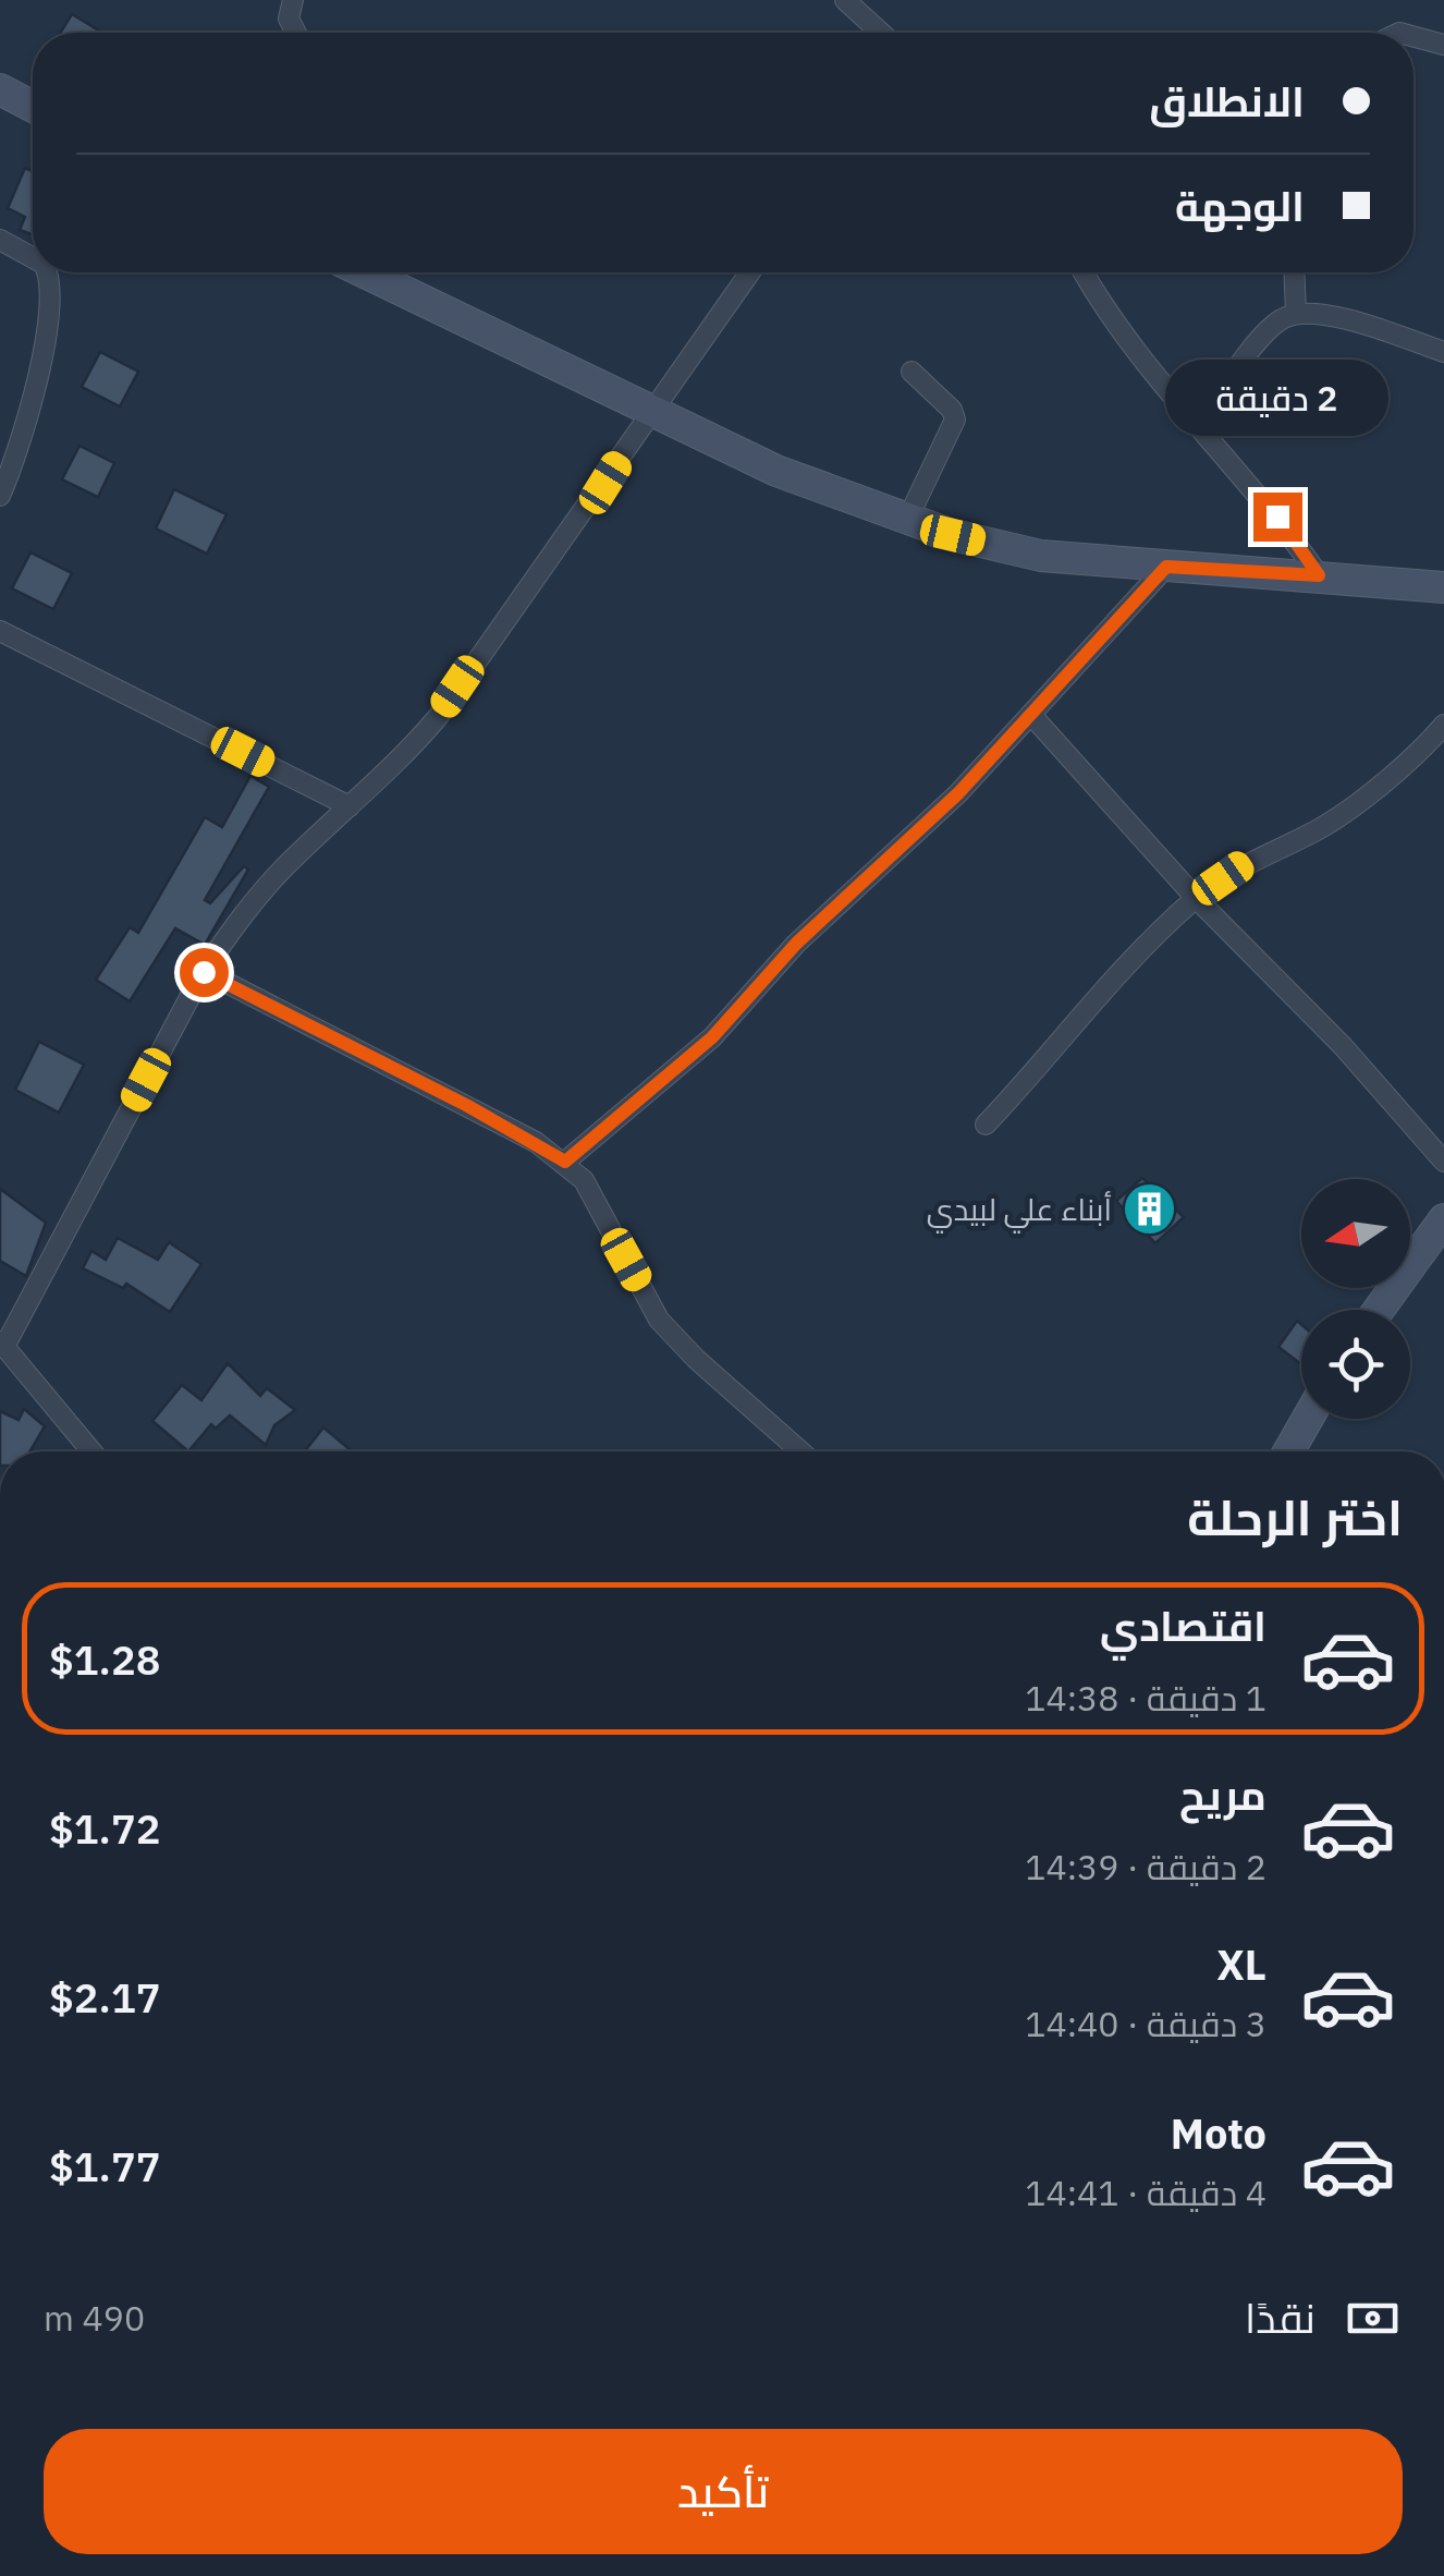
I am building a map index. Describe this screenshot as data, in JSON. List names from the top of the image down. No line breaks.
{"places":{"building":["أبناء علي لبيدي"]},"north":"left","page":{"banner":["الانطلاق","الوجهة"],"bubble":"2 دقيقة","heading":"اختر الرحلة","list":[{"name":"اقتصادي","note":"1 دقيقة · 14:38","value":"$1.28"},{"name":"مريح","note":"2 دقيقة · 14:39","value":"$1.72"},{"name":"XL","note":"3 دقيقة · 14:40","value":"$2.17"},{"name":"Moto","note":"4 دقيقة · 14:41","value":"$1.77"}],"pay":["نقدًا","490 m"],"buttons":"تأكيد"}}
